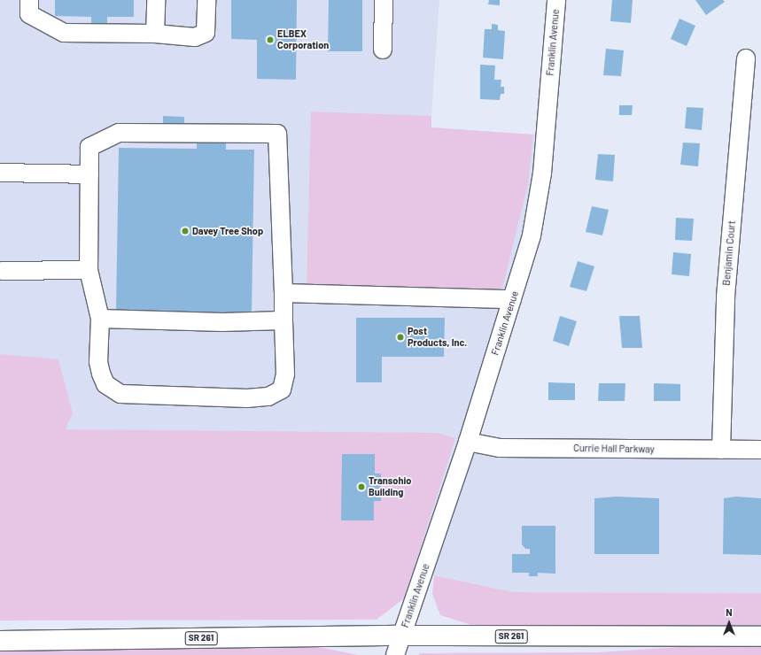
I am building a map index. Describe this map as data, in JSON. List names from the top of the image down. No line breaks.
{"streets":{"main road":["SR 261"],"street":["Franklin Avenue","Benjamin Court","Currie Hall Parkway"]},"crossings":[["Franklin Avenue","Currie Hall Parkway"],["Franklin Avenue","SR 261"],["Benjamin Court","Currie Hall Parkway"]],"places":["ELBEX Corporation","Davey Tree Shop","Post Products, Inc.","Transohio Building"],"north":"top"}
